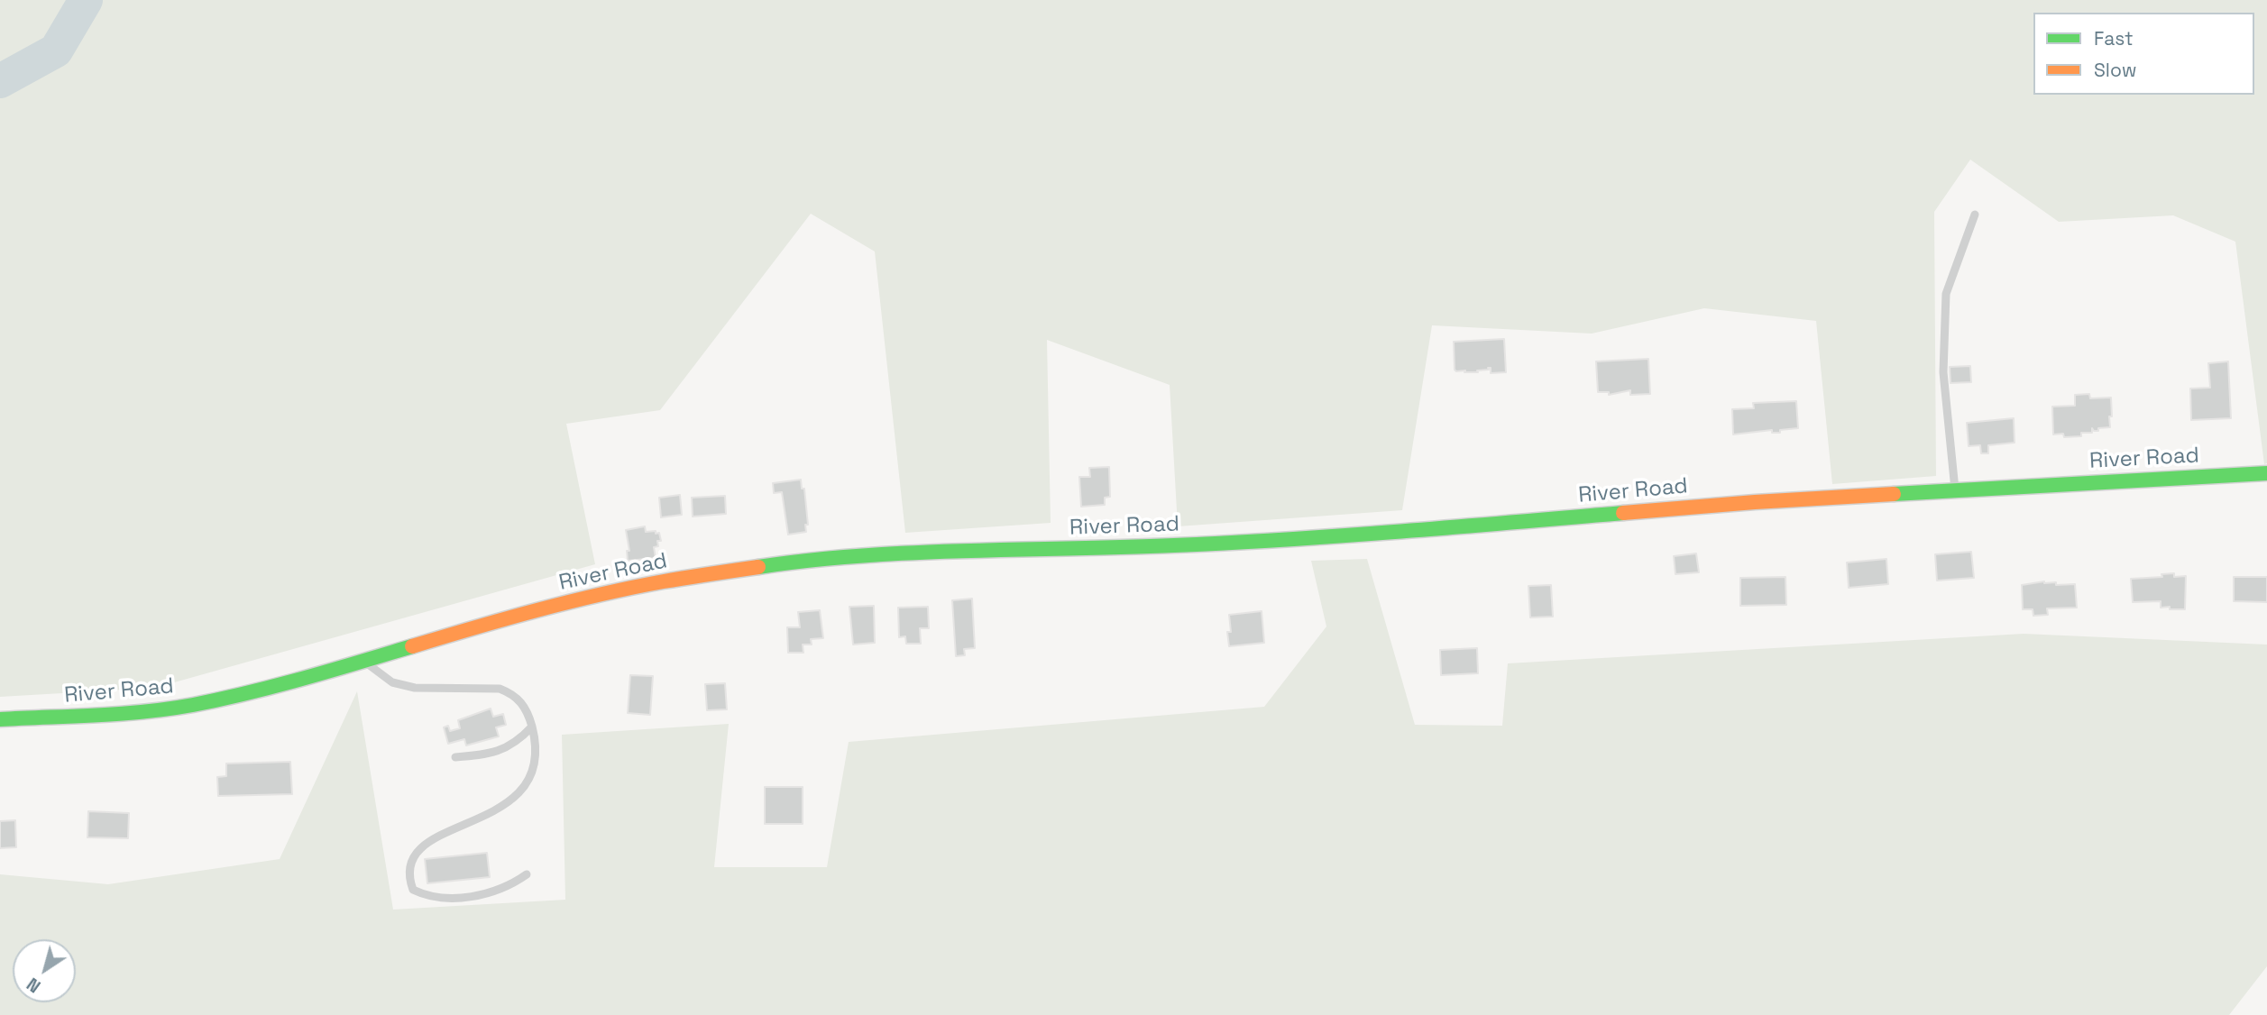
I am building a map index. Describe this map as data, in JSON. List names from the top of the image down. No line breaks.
{"streets":{"street":["River Road"]},"legend":["Fast","Slow"],"north":"bottom left"}
